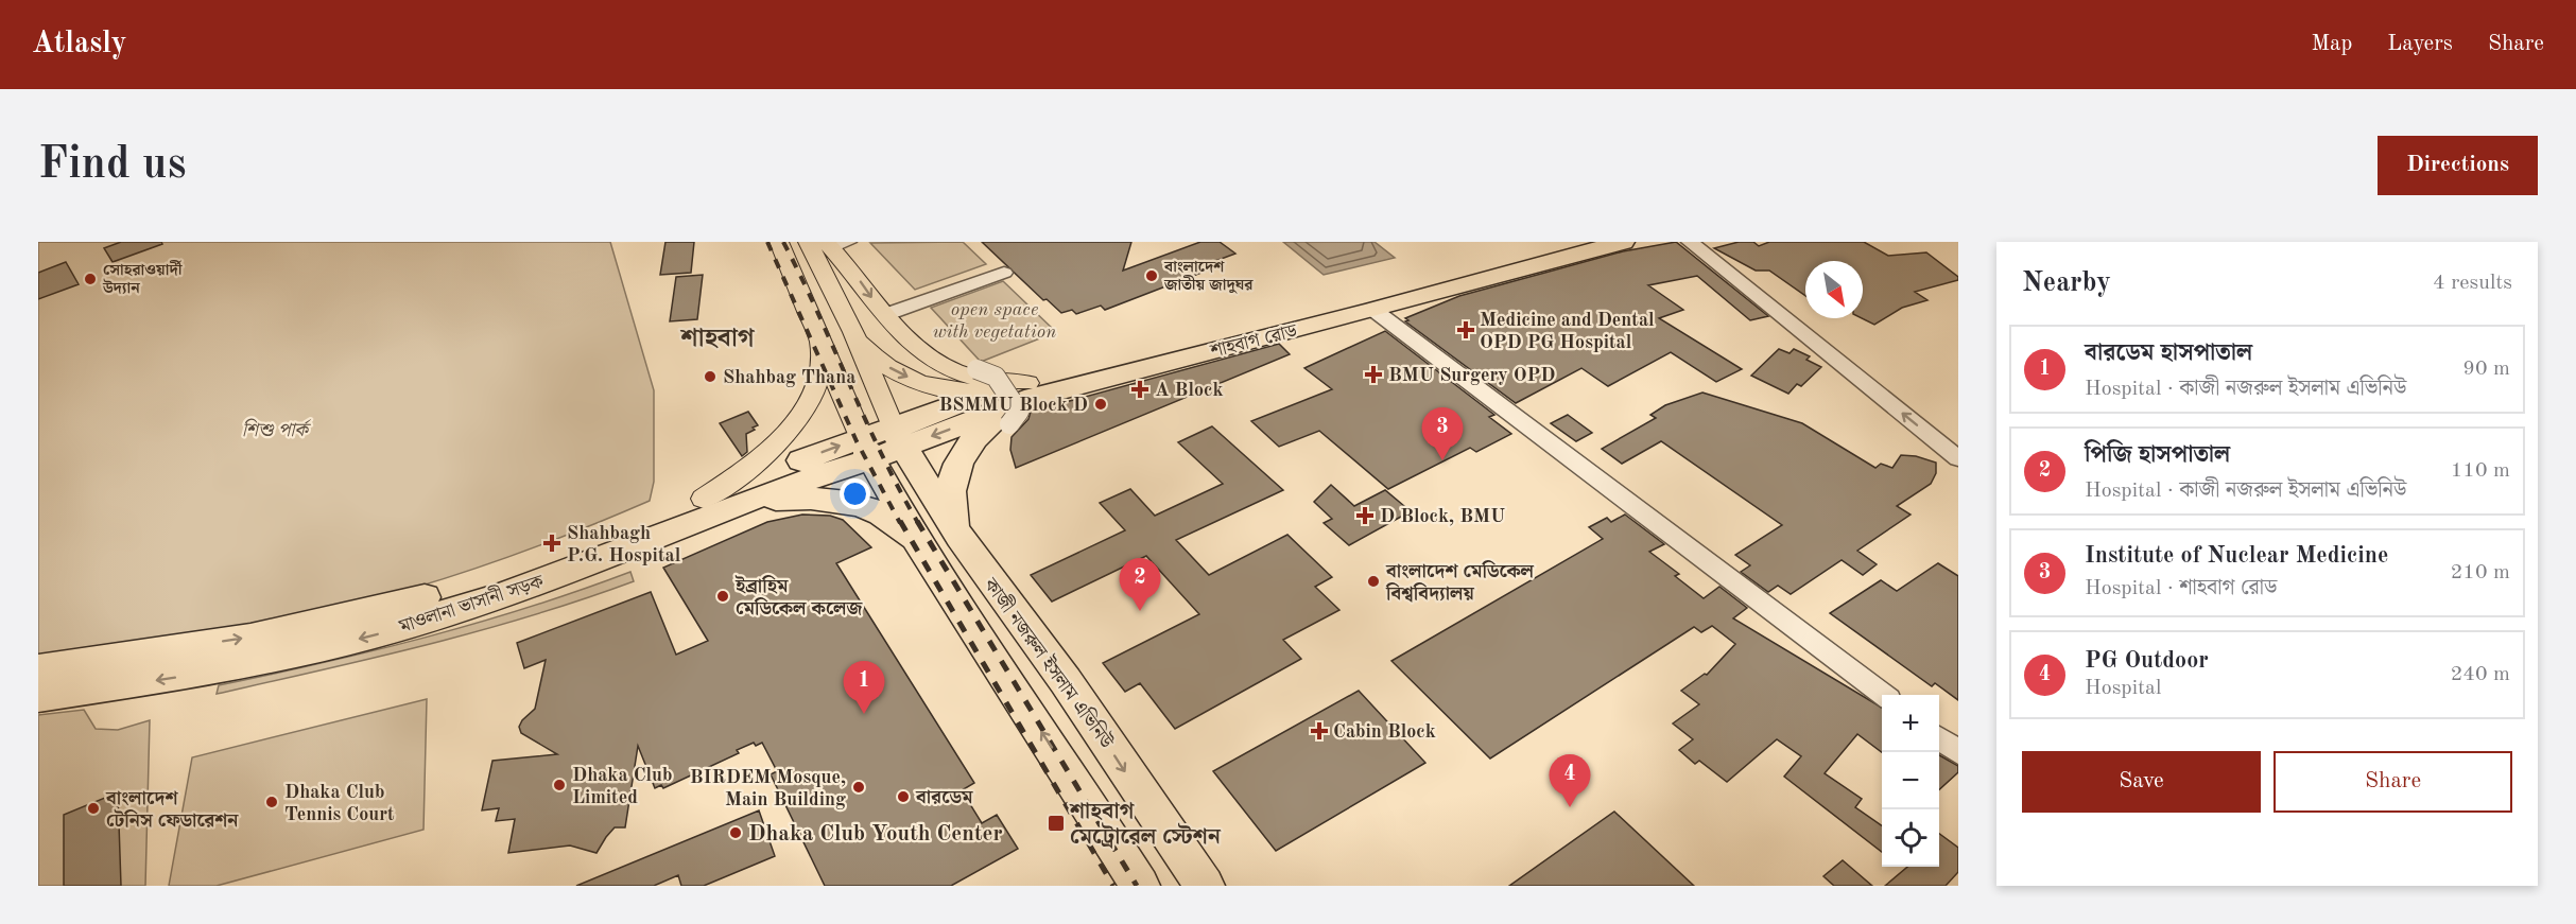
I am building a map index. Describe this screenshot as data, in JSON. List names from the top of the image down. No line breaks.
{"streets":{"highway":["শাহবাগ রোড","মাওলানা ভাসানী সড়ক","কাজী নজরুল ইসলাম এভিনিউ"]},"crossings":[["শাহবাগ রোড","মাওলানা ভাসানী সড়ক"],["শাহবাগ রোড","কাজী নজরুল ইসলাম এভিনিউ"],["মাওলানা ভাসানী সড়ক","কাজী নজরুল ইসলাম এভিনিউ"]],"districts":["শাহবাগ"],"parks":["open space with vegetation","শিশু পার্ক"],"places":{"other":["বাংলাদেশ জাতীয় জাদুঘর","সোহরাওয়ার্দী উদ্যান","Shahbag Thana","BSMMU Block D","বাংলাদেশ মেডিকেল বিশ্ববিদ্যালয়","ইব্রাহিম মেডিকেল কলেজ","Dhaka Club Limited","BIRDEM Mosque, Main Building","বারডেম","Dhaka Club Tennis Court","বাংলাদেশ টেনিস ফেডারেশন","Dhaka Club Youth Center"],"health":["Medicine and Dental OPD PG Hospital","BMU Surgery OPD","A Block","D Block, BMU","Shahbagh P.G. Hospital","Cabin Block"],"transit":["শাহবাগ মেট্রোরেল স্টেশন"]},"north":"bottom right","page":{"header":"Atlasly","nav":["Map","Layers","Share"],"buttons":["Directions",["Save","Share"]],"title":"Find us","heading":["Nearby","4 results"],"list":[{"mark":"1","name":"বারডেম হাসপাতাল","note":"Hospital · কাজী নজরুল ইসলাম এভিনিউ","value":"90 m"},{"mark":"2","name":"পিজি হাসপাতাল","note":"Hospital · কাজী নজরুল ইসলাম এভিনিউ","value":"110 m"},{"mark":"3","name":"Institute of Nuclear Medicine","note":"Hospital · শাহবাগ রোড","value":"210 m"},{"mark":"4","name":"PG Outdoor","note":"Hospital","value":"240 m"}],"pins":["3","2","1","4"],"map_buttons":["+","−"]}}
